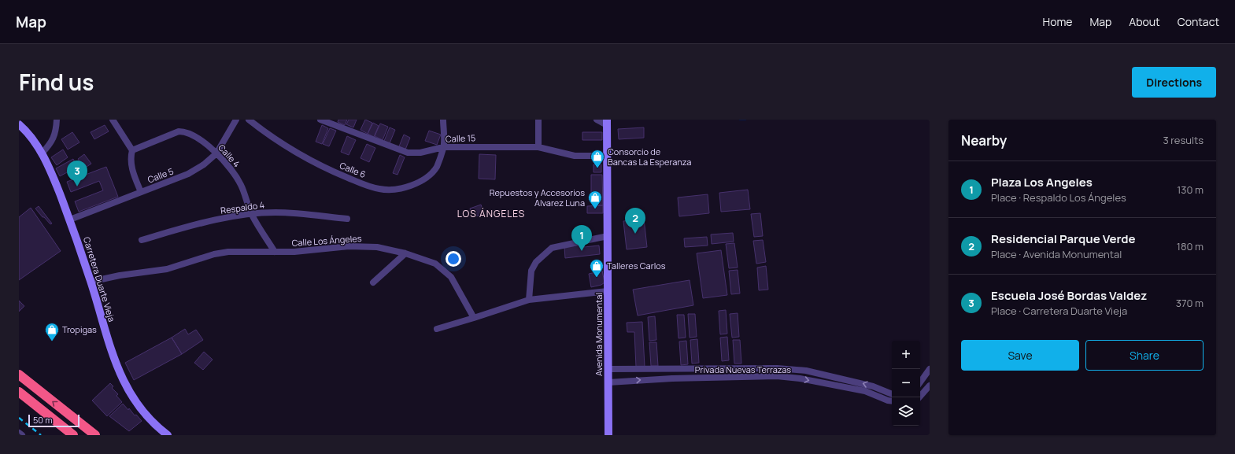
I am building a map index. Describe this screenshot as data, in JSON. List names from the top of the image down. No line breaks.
{"streets":{"main road":["Carretera Duarte Vieja","Avenida Monumental"],"street":["Calle 15","Calle 4","Calle 6","Calle 5","Respaldo 4","Calle Los Ángeles","Privada Nuevas Terrazas"]},"crossings":[["Calle 15","Calle 6"],["Calle 15","Avenida Monumental"],["Calle 4","Calle 5"],["Calle 4","Respaldo 4"],["Calle 4","Calle Los Ángeles"],["Calle 5","Carretera Duarte Vieja"],["Calle Los Ángeles","Carretera Duarte Vieja"],["Avenida Monumental","Privada Nuevas Terrazas"]],"districts":["LOS ÁNGELES"],"places":{"shop":["Consorcio de Bancas La Esperanza","Repuestos y Accesorios Alvarez Luna","Talleres Carlos","Tropigas"]},"scale_bar":"50 m","page":{"header":"Map","nav":["Home","Map","About","Contact"],"title":"Find us","buttons":["Directions",["Save","Share"]],"heading":["Nearby","3 results"],"pins":["3","2","1"],"list":[{"mark":"1","name":"Plaza Los Angeles","note":"Place · Respaldo Los Ángeles","value":"130 m"},{"mark":"2","name":"Residencial Parque Verde","note":"Place · Avenida Monumental","value":"180 m"},{"mark":"3","name":"Escuela José Bordas Valdez","note":"Place · Carretera Duarte Vieja","value":"370 m"}],"map_buttons":["+","−"],"scale":"50 m"}}
